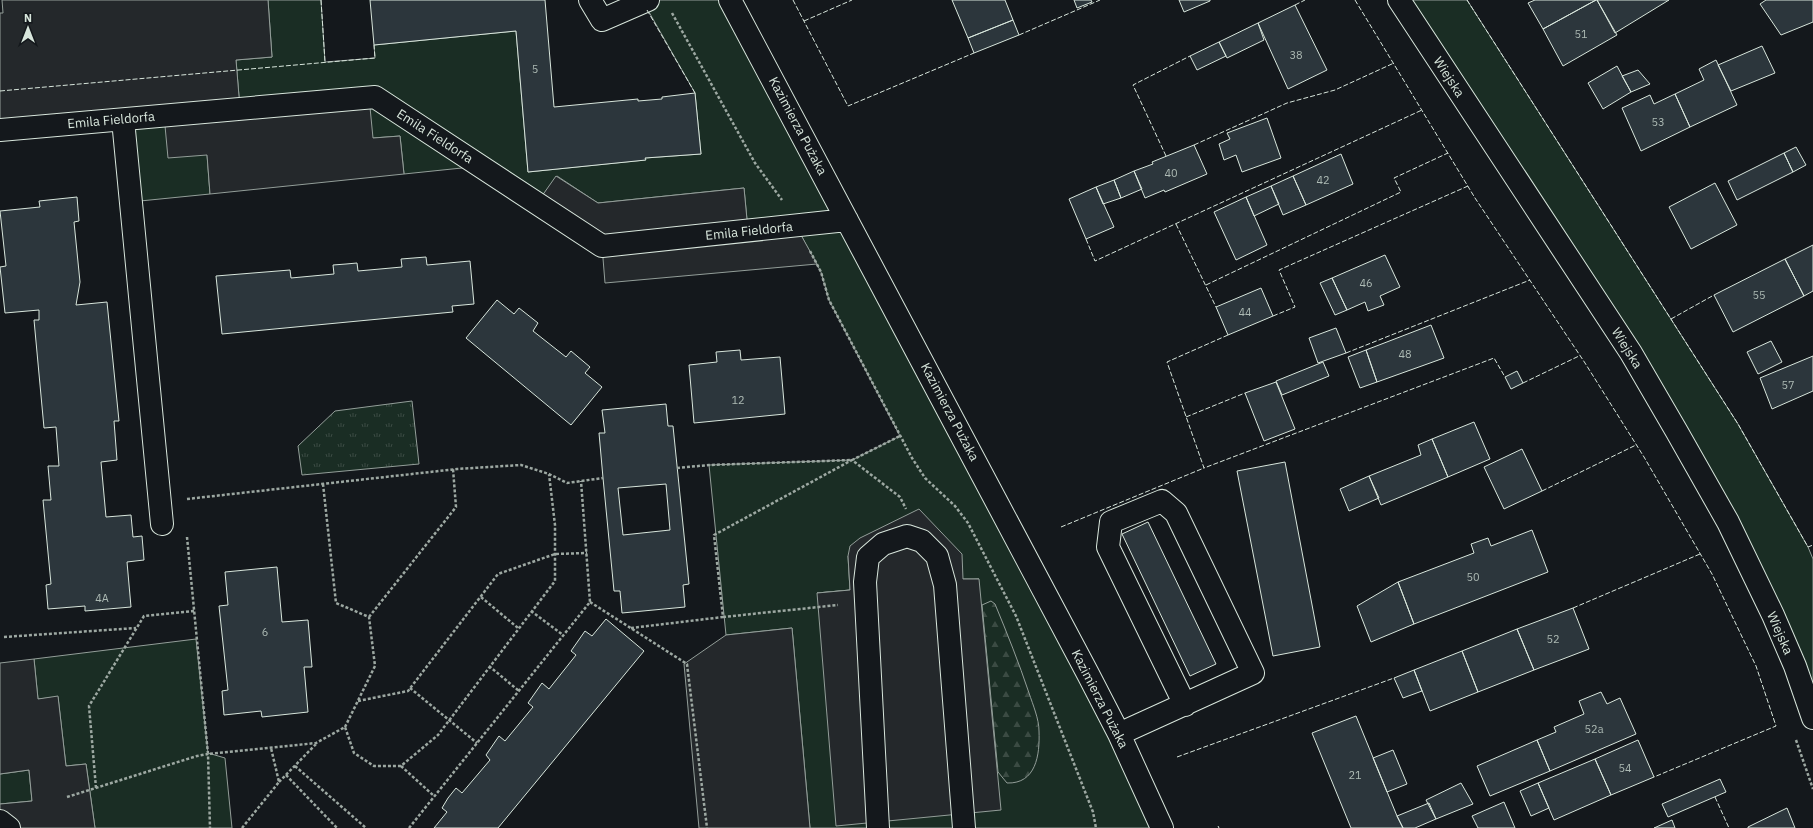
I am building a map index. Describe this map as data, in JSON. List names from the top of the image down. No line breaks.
{"streets":{"street":["Wiejska","Emila Fieldorfa","Kazimierza Pużaka"]},"crossings":[["Emila Fieldorfa","Kazimierza Pużaka"]],"house_numbers":["51","38","5","53","40","42","46","55","44","48","57","12","50","4A","6","52","52a","54","21"],"north":"top"}
